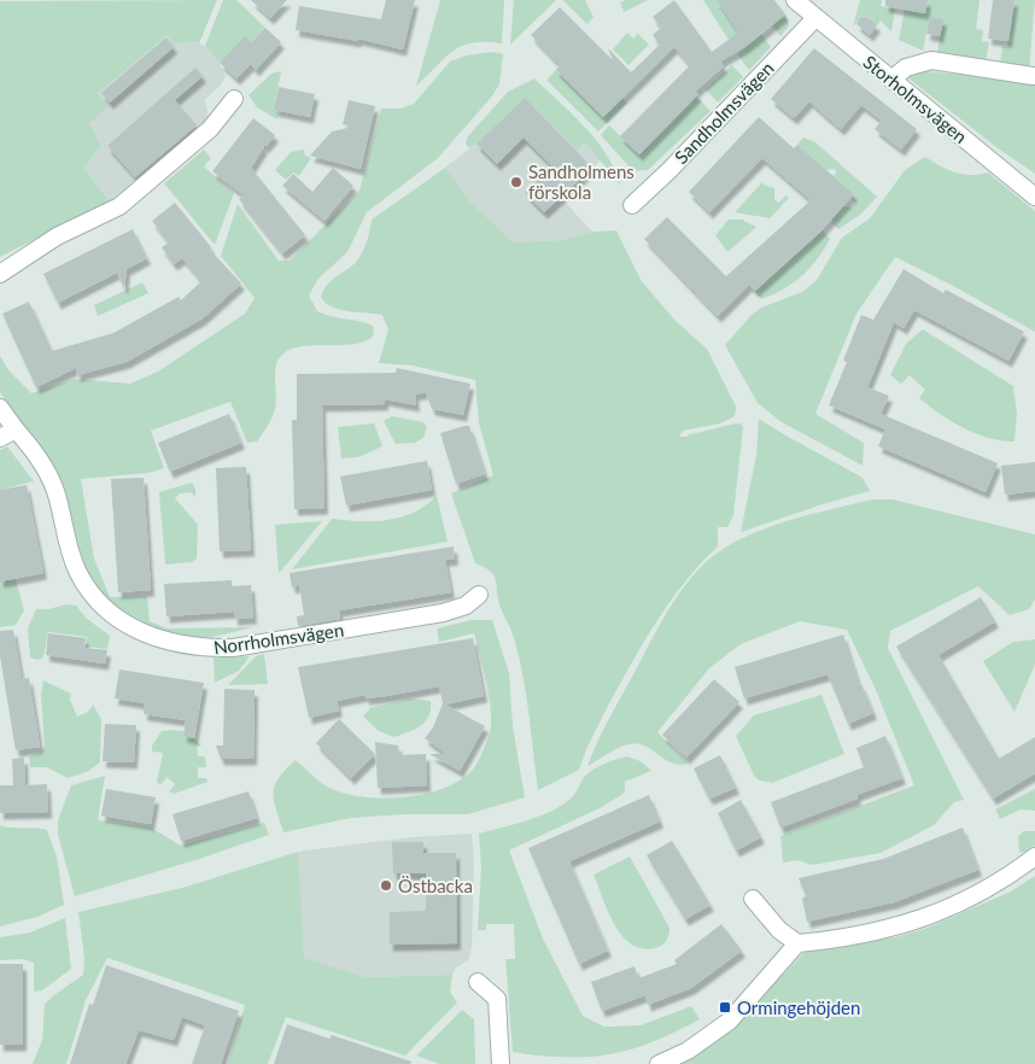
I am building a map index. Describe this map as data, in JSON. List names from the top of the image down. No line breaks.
{"streets":{"street":["Storholmsvägen","Sandholmsvägen","Norrholmsvägen"]},"crossings":[["Storholmsvägen","Sandholmsvägen"]],"places":{"other":["Sandholmens förskola","Östbacka"],"transit":["Ormingehöjden"]}}
